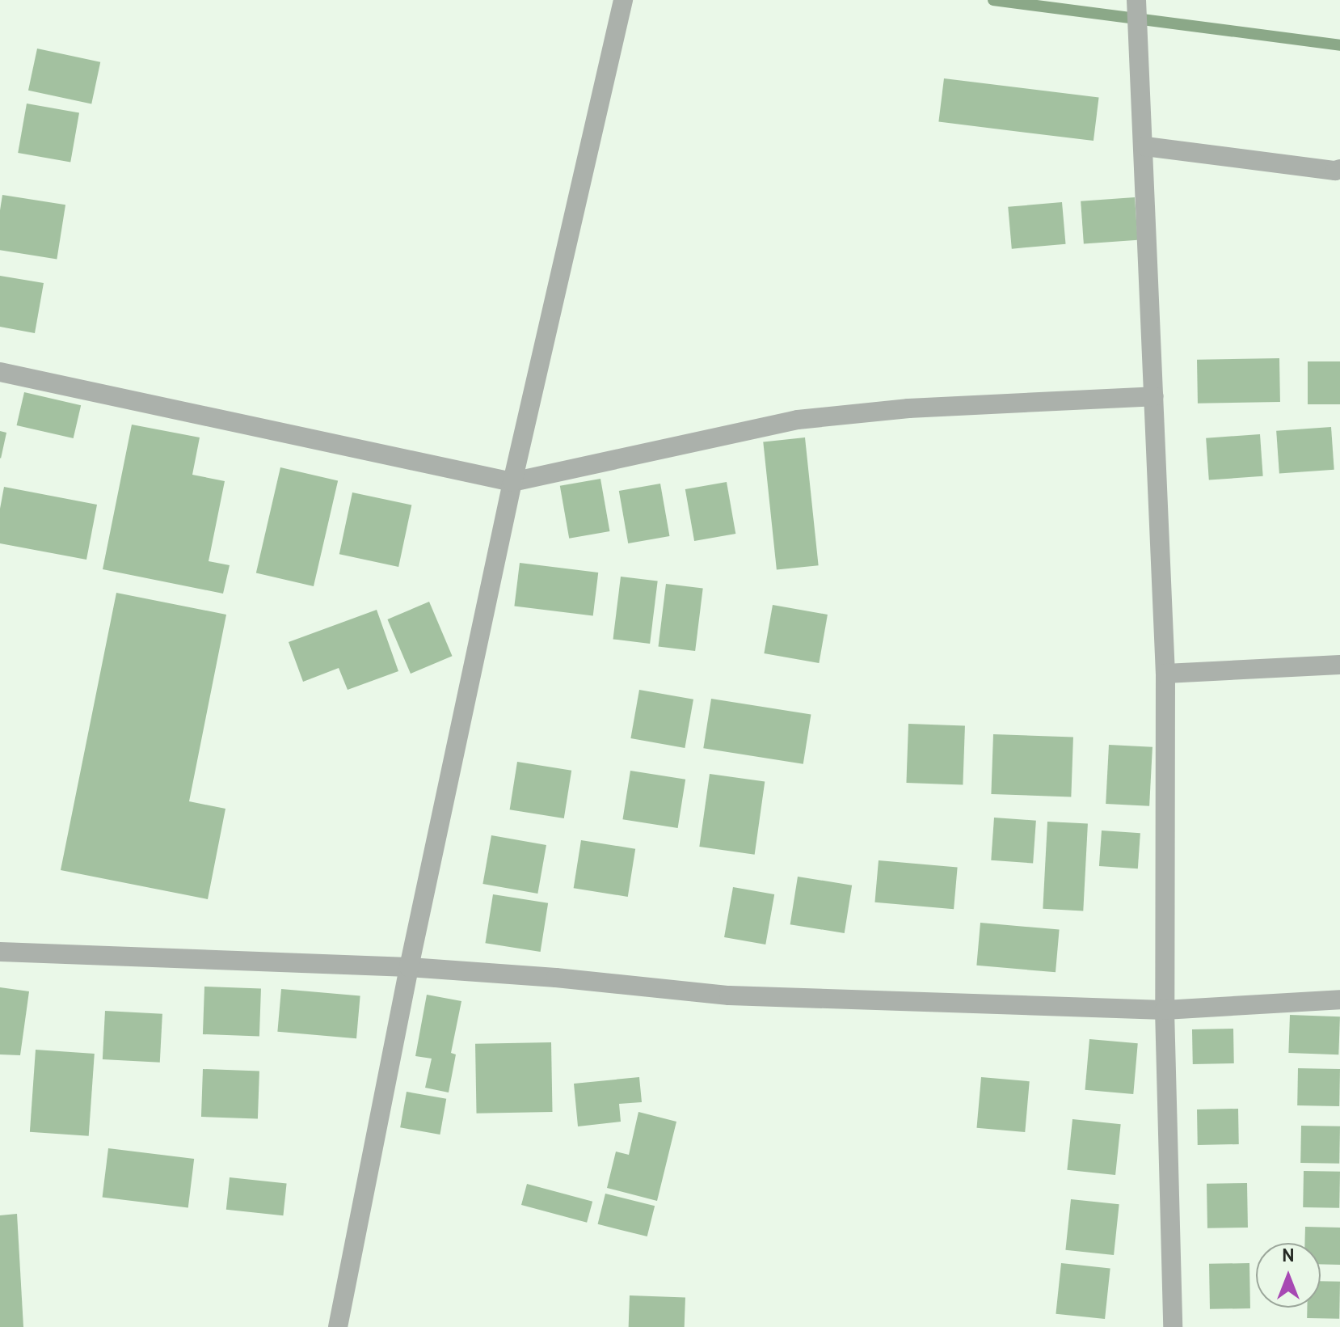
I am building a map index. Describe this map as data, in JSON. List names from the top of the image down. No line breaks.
{"north":"top"}
